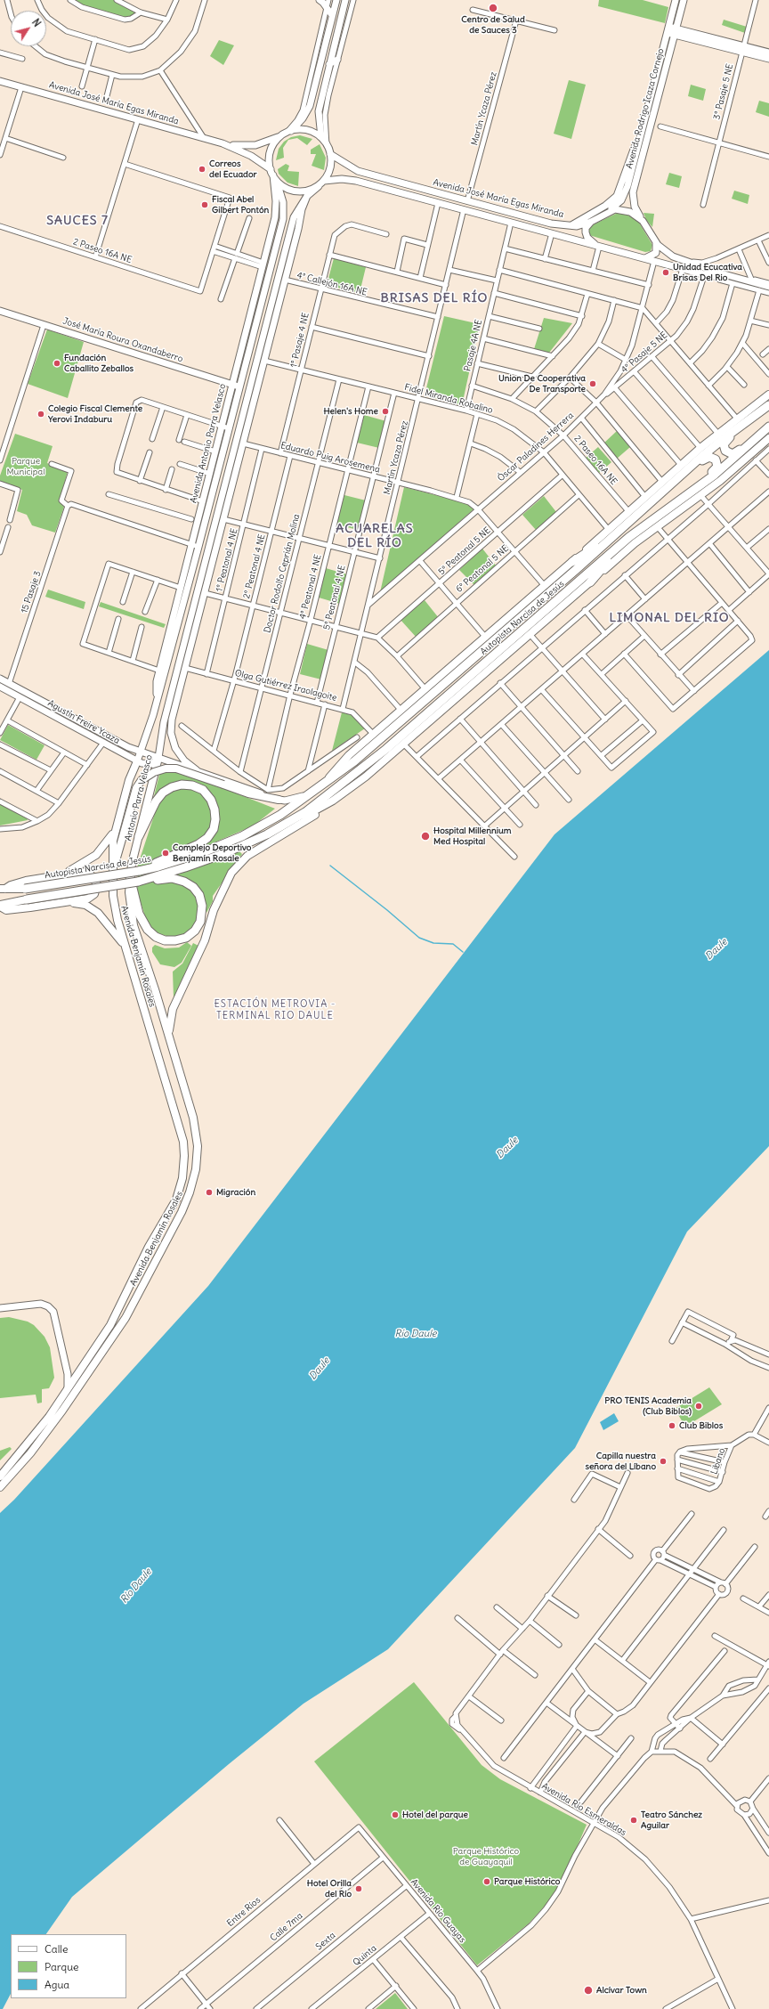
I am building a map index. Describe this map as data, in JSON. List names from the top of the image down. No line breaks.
{"streets":{"highway":["Autopista Narcisa de Jesús"],"main road":["Avenida José María Egas Miranda","Avenida Rodrigo Icaza Cornejo","José María Roura Oxandaberro","Avenida Antonio Parra Velasco","Agustín Freire Ycaza","Antonio Parra Velasco","Avenida Benjamín Rosales"],"street":["3º Pasaje 5 NE","Martín Ycaza Pérez","2 Paseo 16A NE","4° Callejón 16A NE","1º Pasaje 4 NE","Pasaje 4A NE","4º Pasaje 5 NE","Fidel Miranda Robalino","Óscar Paladines Herrera","Eduardo Puig Arosemena","5º Peatonal 5 NE","1º Peatonal 4 NE","2º Peatonal 4 NE","6º Peatonal 5 NE","Doctor Rodolfo Ceprián Molina","4º Peatonal 4 NE","15 Pasaje 3","5º Peatonal 4 NE","Olga Gutiérrez Iraolagoite","Libano","Avenida Río Esmeraldas","Avenida Río Guayas","Entre Ríos","Calle 7ma","Sexta","Quinta"]},"crossings":[["Avenida José María Egas Miranda","Martín Ycaza Pérez"],["Avenida José María Egas Miranda","Avenida Rodrigo Icaza Cornejo"],["Avenida José María Egas Miranda","Pasaje 4A NE"],["Avenida José María Egas Miranda","4º Pasaje 5 NE"],["Avenida José María Egas Miranda","Avenida Antonio Parra Velasco"],["Avenida José María Egas Miranda","Óscar Paladines Herrera"],["Martín Ycaza Pérez","4° Callejón 16A NE"],["Martín Ycaza Pérez","Fidel Miranda Robalino"],["Martín Ycaza Pérez","Óscar Paladines Herrera"],["Martín Ycaza Pérez","Eduardo Puig Arosemena"],["Martín Ycaza Pérez","Olga Gutiérrez Iraolagoite"],["2 Paseo 16A NE","Pasaje 4A NE"],["2 Paseo 16A NE","Óscar Paladines Herrera"],["2 Paseo 16A NE","Autopista Narcisa de Jesús"],["4° Callejón 16A NE","1º Pasaje 4 NE"],["José María Roura Oxandaberro","Avenida Antonio Parra Velasco"],["1º Pasaje 4 NE","Fidel Miranda Robalino"],["1º Pasaje 4 NE","Eduardo Puig Arosemena"],["Pasaje 4A NE","Fidel Miranda Robalino"],["4º Pasaje 5 NE","Óscar Paladines Herrera"],["Fidel Miranda Robalino","Óscar Paladines Herrera"],["Fidel Miranda Robalino","5º Peatonal 5 NE"],["Fidel Miranda Robalino","6º Peatonal 5 NE"],["Fidel Miranda Robalino","Doctor Rodolfo Ceprián Molina"],["Fidel Miranda Robalino","4º Peatonal 4 NE"],["Fidel Miranda Robalino","5º Peatonal 4 NE"],["Fidel Miranda Robalino","Autopista Narcisa de Jesús"],["Avenida Antonio Parra Velasco","Agustín Freire Ycaza"],["Avenida Antonio Parra Velasco","Antonio Parra Velasco"],["Óscar Paladines Herrera","Eduardo Puig Arosemena"],["Eduardo Puig Arosemena","5º Peatonal 5 NE"],["Eduardo Puig Arosemena","1º Peatonal 4 NE"],["Eduardo Puig Arosemena","2º Peatonal 4 NE"],["Eduardo Puig Arosemena","6º Peatonal 5 NE"],["Eduardo Puig Arosemena","Doctor Rodolfo Ceprián Molina"],["Eduardo Puig Arosemena","4º Peatonal 4 NE"],["Eduardo Puig Arosemena","5º Peatonal 4 NE"],["Eduardo Puig Arosemena","Autopista Narcisa de Jesús"],["1º Peatonal 4 NE","Olga Gutiérrez Iraolagoite"],["2º Peatonal 4 NE","Olga Gutiérrez Iraolagoite"],["Doctor Rodolfo Ceprián Molina","Olga Gutiérrez Iraolagoite"],["4º Peatonal 4 NE","Olga Gutiérrez Iraolagoite"],["15 Pasaje 3","Agustín Freire Ycaza"],["5º Peatonal 4 NE","Olga Gutiérrez Iraolagoite"],["Autopista Narcisa de Jesús","Olga Gutiérrez Iraolagoite"],["Autopista Narcisa de Jesús","Agustín Freire Ycaza"],["Agustín Freire Ycaza","Antonio Parra Velasco"],["Antonio Parra Velasco","Avenida Benjamín Rosales"],["Avenida Río Guayas","Entre Ríos"],["Avenida Río Guayas","Calle 7ma"],["Avenida Río Guayas","Sexta"],["Avenida Río Guayas","Quinta"]],"districts":["SAUCES 7","BRISAS DEL RÍO","ACUARELAS DEL RÍO","LIMONAL DEL RIO","ESTACIÓN METROVIA - TERMINAL RIO DAULE"],"water":["Daule","Río Daule"],"parks":["Parque Municipal","Parque Histórico de Guayaquil"],"places":["Centro de Salud de Sauces 3","Correos del Ecuador","Fiscal Abel Gilbert Pontón","Unidad Ecucativa Brisas Del Rio","Fundación Caballito Zeballos","Union De Cooperativa De Transporte","Helen's Home","Colegio Fiscal Clemente Yerovi Indaburu","Hospital Millennium Med Hospital","Complejo Deportivo Benjamín Rosale","Migración","PRO TENIS Academia (Club Biblos)","Club Biblos","Capilla nuestra señora del Líbano","Hotel del parque","Teatro Sánchez Aguilar","Parque Histórico","Hotel Orilla del Río","Alcívar Town"],"legend":["Calle","Parque","Agua"],"north":"top right"}
